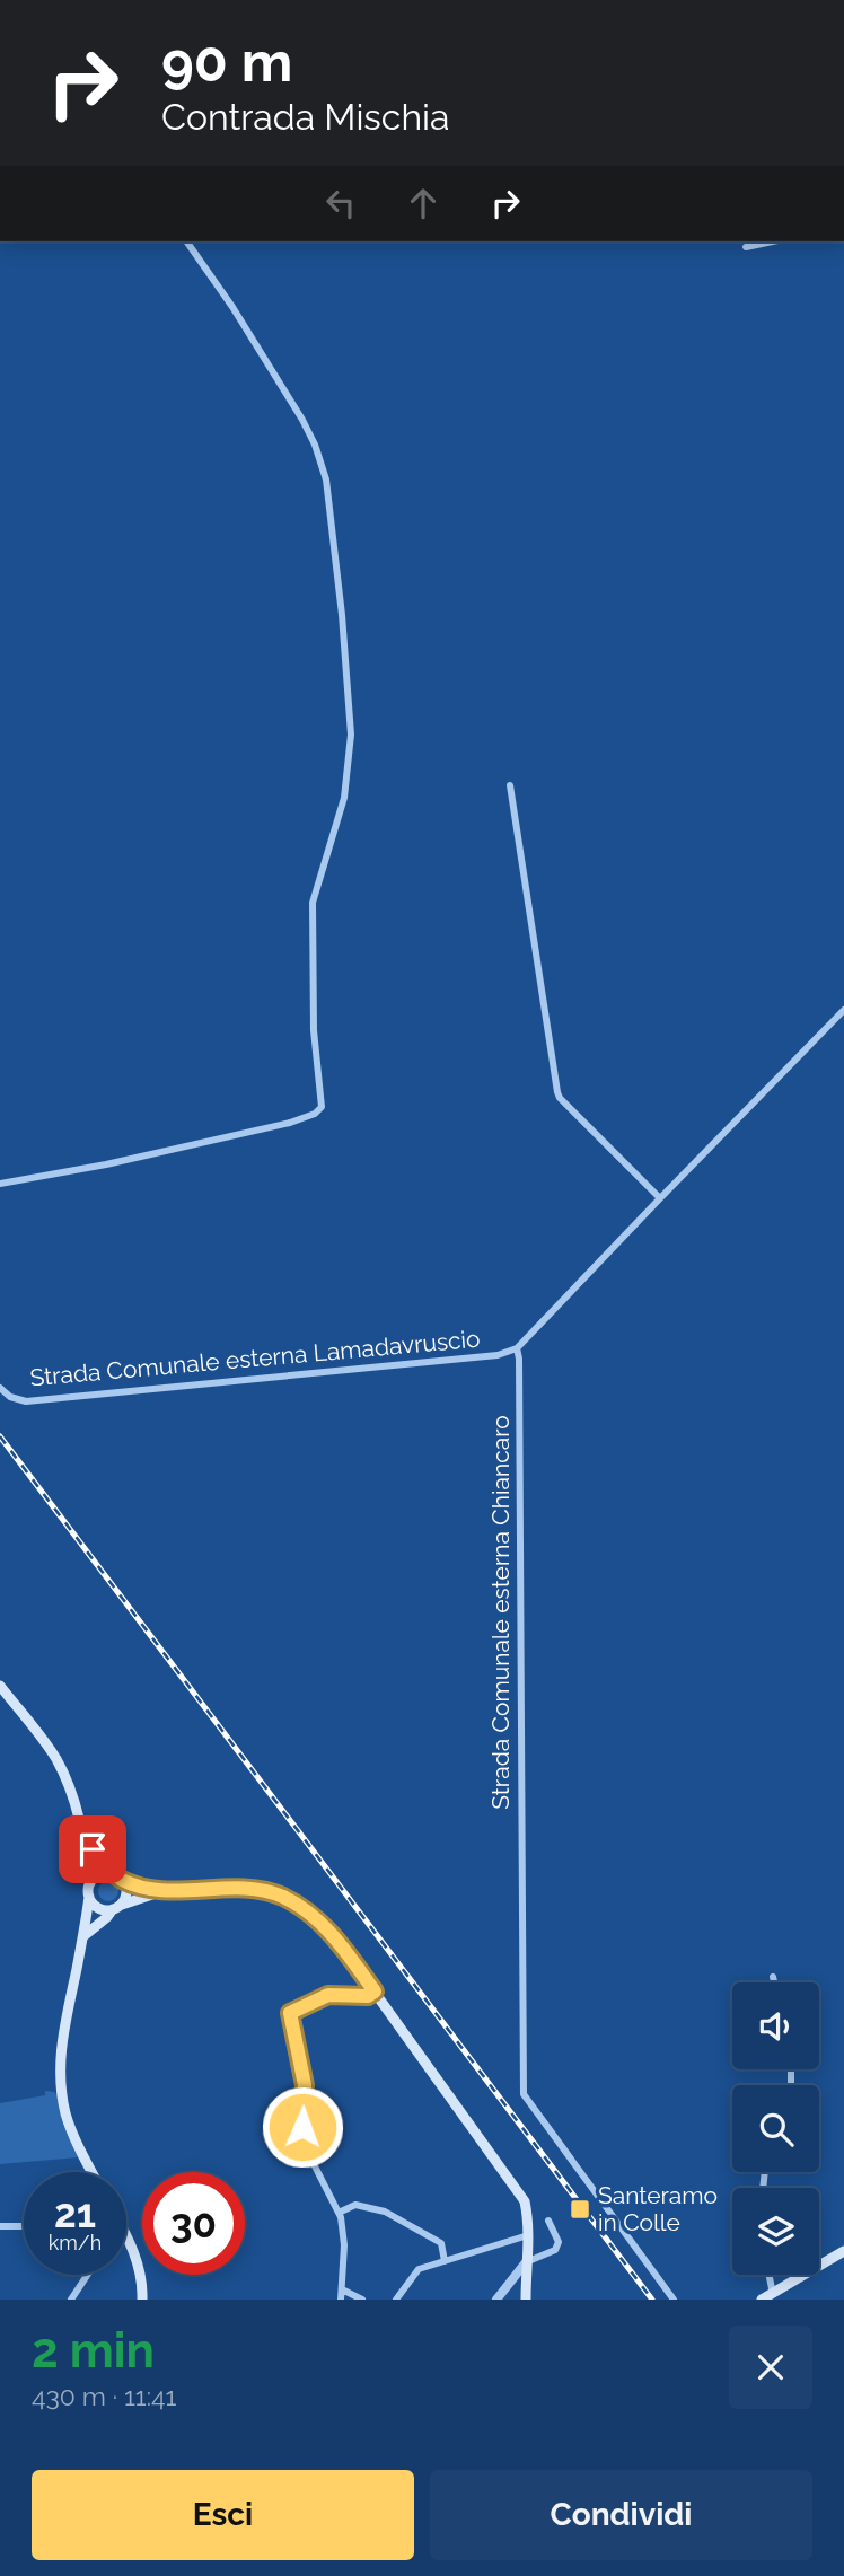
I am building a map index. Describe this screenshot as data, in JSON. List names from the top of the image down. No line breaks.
{"streets":{"street":["Strada Comunale esterna Lamadavruscio","Strada Comunale esterna Chiancaro"]},"crossings":[["Strada Comunale esterna Lamadavruscio","Strada Comunale esterna Chiancaro"]],"places":{"transit":["Santeramo in Colle"]},"page":{"turn":["90 m","Contrada Mischia"],"speed":"21 km/h","limit":"30","heading":["2 min","430 m · 11:41"],"buttons":["Esci","Condividi"]}}
